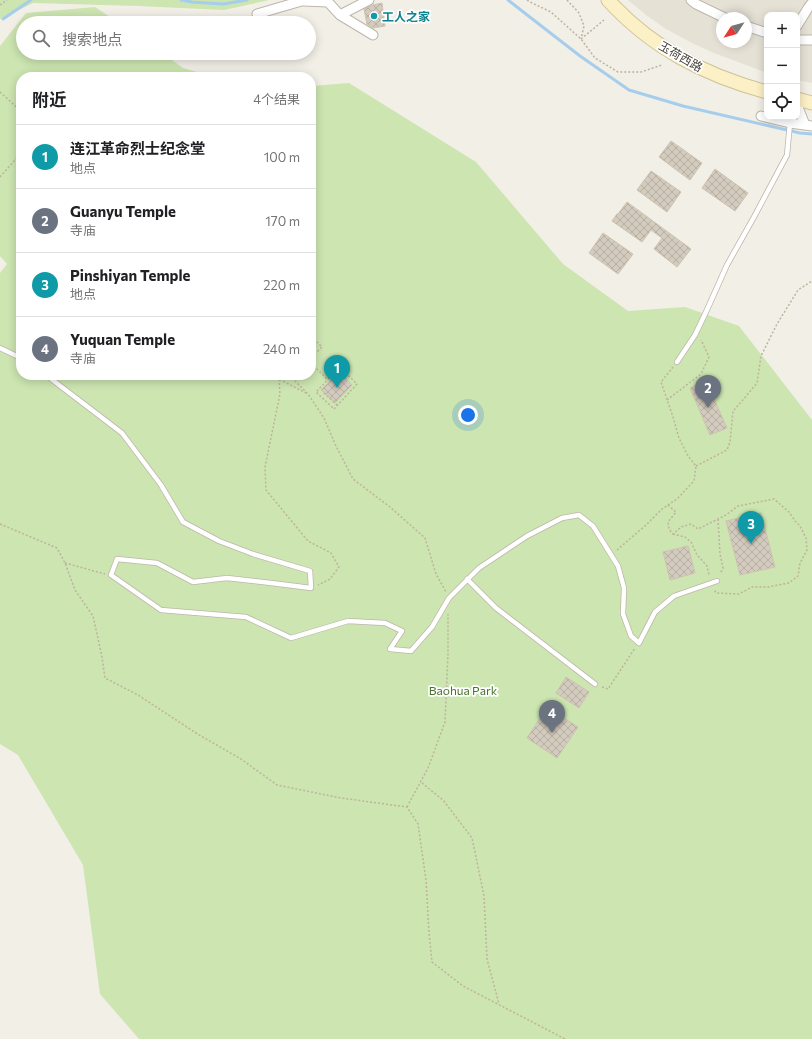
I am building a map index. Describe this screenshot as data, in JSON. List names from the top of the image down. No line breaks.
{"streets":{"main road":["玉荷西路"]},"parks":["Baohua Park"],"places":["工人之家"],"north":"bottom left","page":{"map_buttons":["+","−"],"search":"搜索地点","heading":["附近","4个结果"],"list":[{"mark":"1","name":"连江革命烈士纪念堂","note":"地点","value":"100 m"},{"mark":"2","name":"Guanyu Temple","note":"寺庙","value":"170 m"},{"mark":"3","name":"Pinshiyan Temple","note":"地点","value":"220 m"},{"mark":"4","name":"Yuquan Temple","note":"寺庙","value":"240 m"}],"pins":["1","2","3","4"]}}
